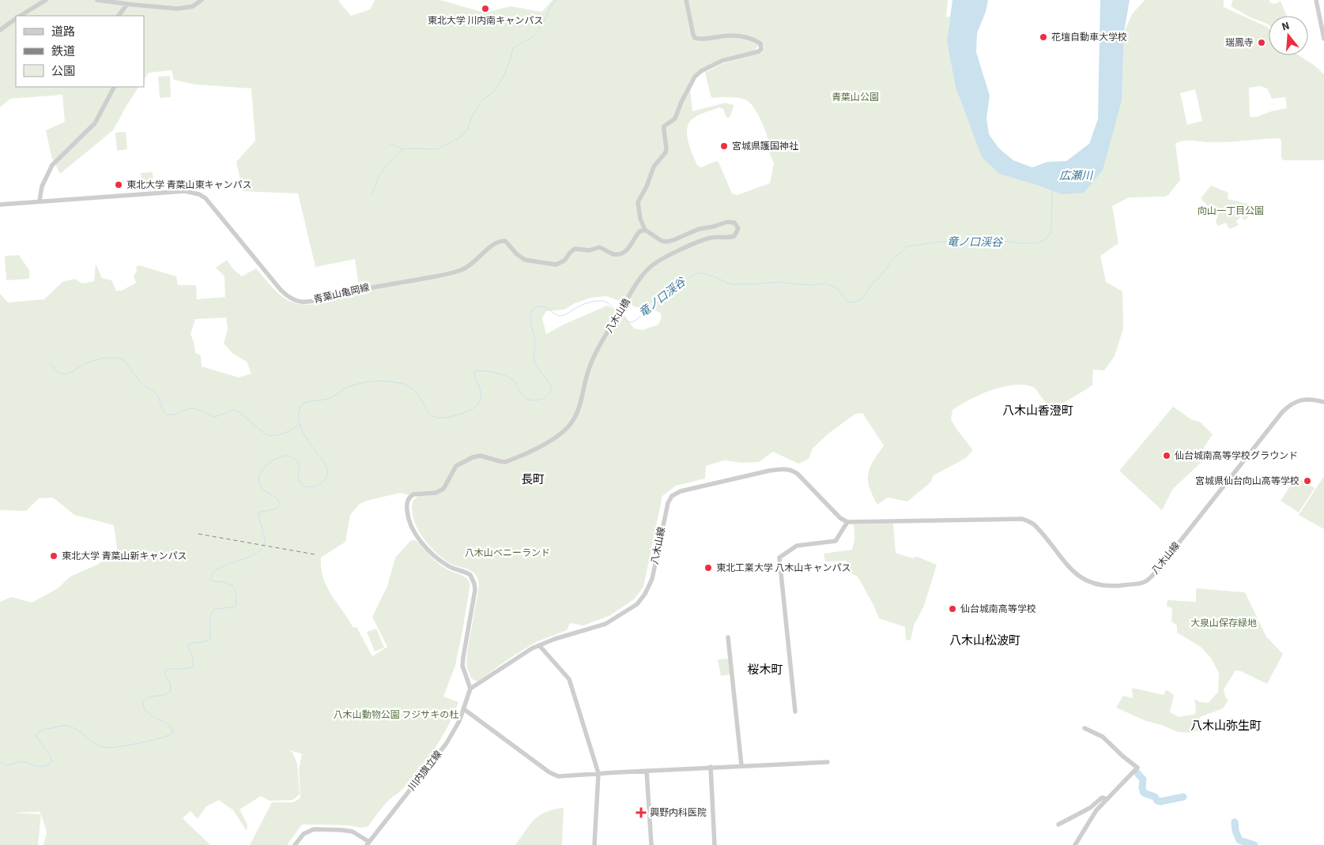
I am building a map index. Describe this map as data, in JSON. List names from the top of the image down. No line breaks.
{"streets":{"street":["青葉山亀岡線","八木山橋","八木山線","川内旗立線"]},"crossings":[["青葉山亀岡線","八木山橋"],["八木山橋","八木山線"],["八木山橋","川内旗立線"],["八木山線","川内旗立線"]],"districts":["八木山香澄町","長町","八木山松波町","桜木町","八木山弥生町"],"water":["広瀬川","竜ノ口渓谷"],"parks":["青葉山公園","向山一丁目公園","八木山ベニーランド","大泉山保存緑地","八木山動物公園 フジサキの杜"],"places":{"other":["東北大学 川内南キャンパス","花壇自動車大学校","瑞鳳寺","宮城県護国神社","東北大学 青葉山東キャンパス","仙台城南高等学校グラウンド","宮城県仙台向山高等学校","東北大学 青葉山新キャンパス","東北工業大学 八木山キャンパス","仙台城南高等学校"],"health":["興野内科医院"]},"legend":["道路","鉄道","公園"],"north":"top"}
